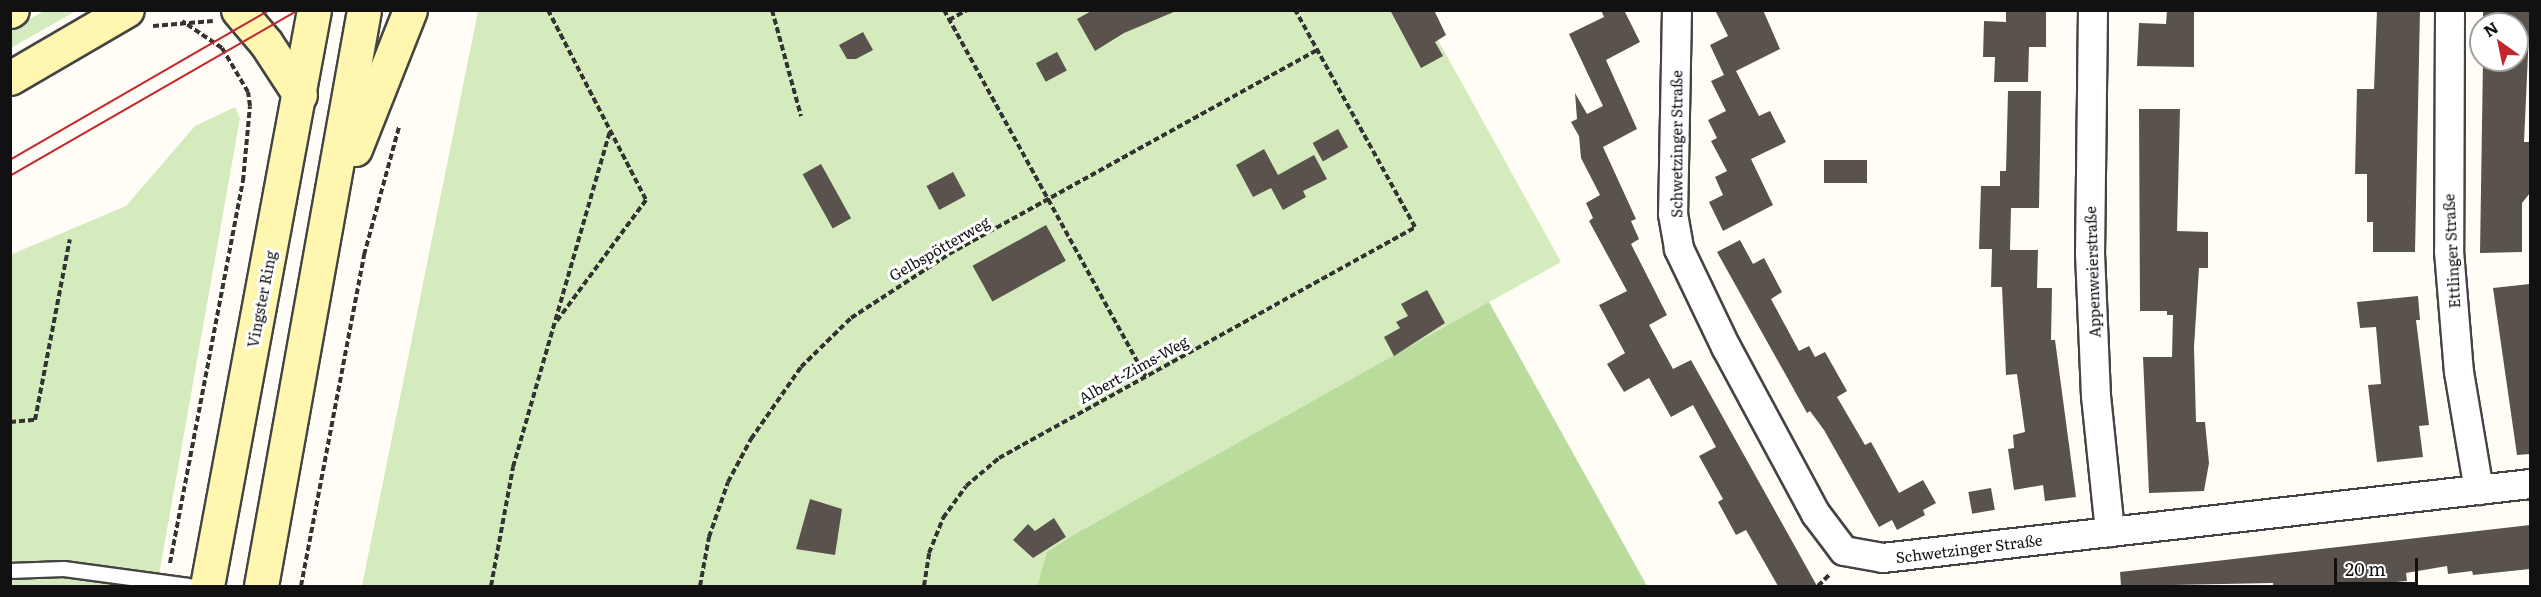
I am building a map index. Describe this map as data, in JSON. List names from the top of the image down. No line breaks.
{"streets":{"main road":["Vingster Ring"],"street":["Schwetzinger Straße","Ettlinger Straße","Appenweierstraße"],"path":["Gelbspötterweg","Albert-Zims-Weg"]},"crossings":[["Schwetzinger Straße","Ettlinger Straße"],["Schwetzinger Straße","Appenweierstraße"],["Gelbspötterweg","Albert-Zims-Weg"]],"scale_bar":"20 m","north":"top left"}
